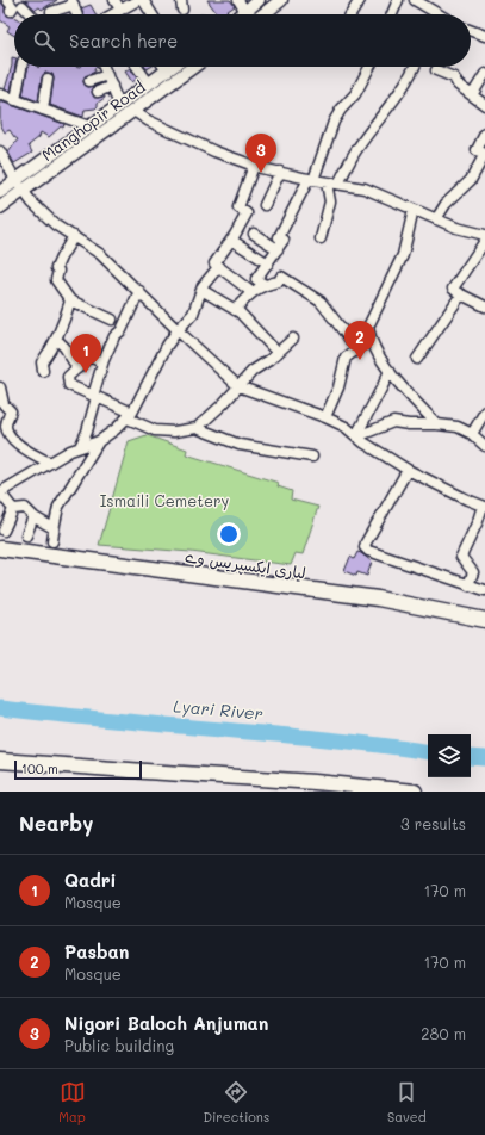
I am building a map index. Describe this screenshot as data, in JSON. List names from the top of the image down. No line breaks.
{"streets":{"highway":["لیاری ایکسپریس وے"],"main road":["Manghopir Road"]},"water":["Lyari River"],"parks":["Ismaili Cemetery"],"scale_bar":"100 m","page":{"search":"Search here","pins":["3","2","1"],"scale":"100 m","heading":["Nearby","3 results"],"list":[{"mark":"1","name":"Qadri","note":"Mosque","value":"170 m"},{"mark":"2","name":"Pasban","note":"Mosque","value":"170 m"},{"mark":"3","name":"Nigori Baloch Anjuman","note":"Public building","value":"280 m"}],"nav":["Map","Directions","Saved"]}}
